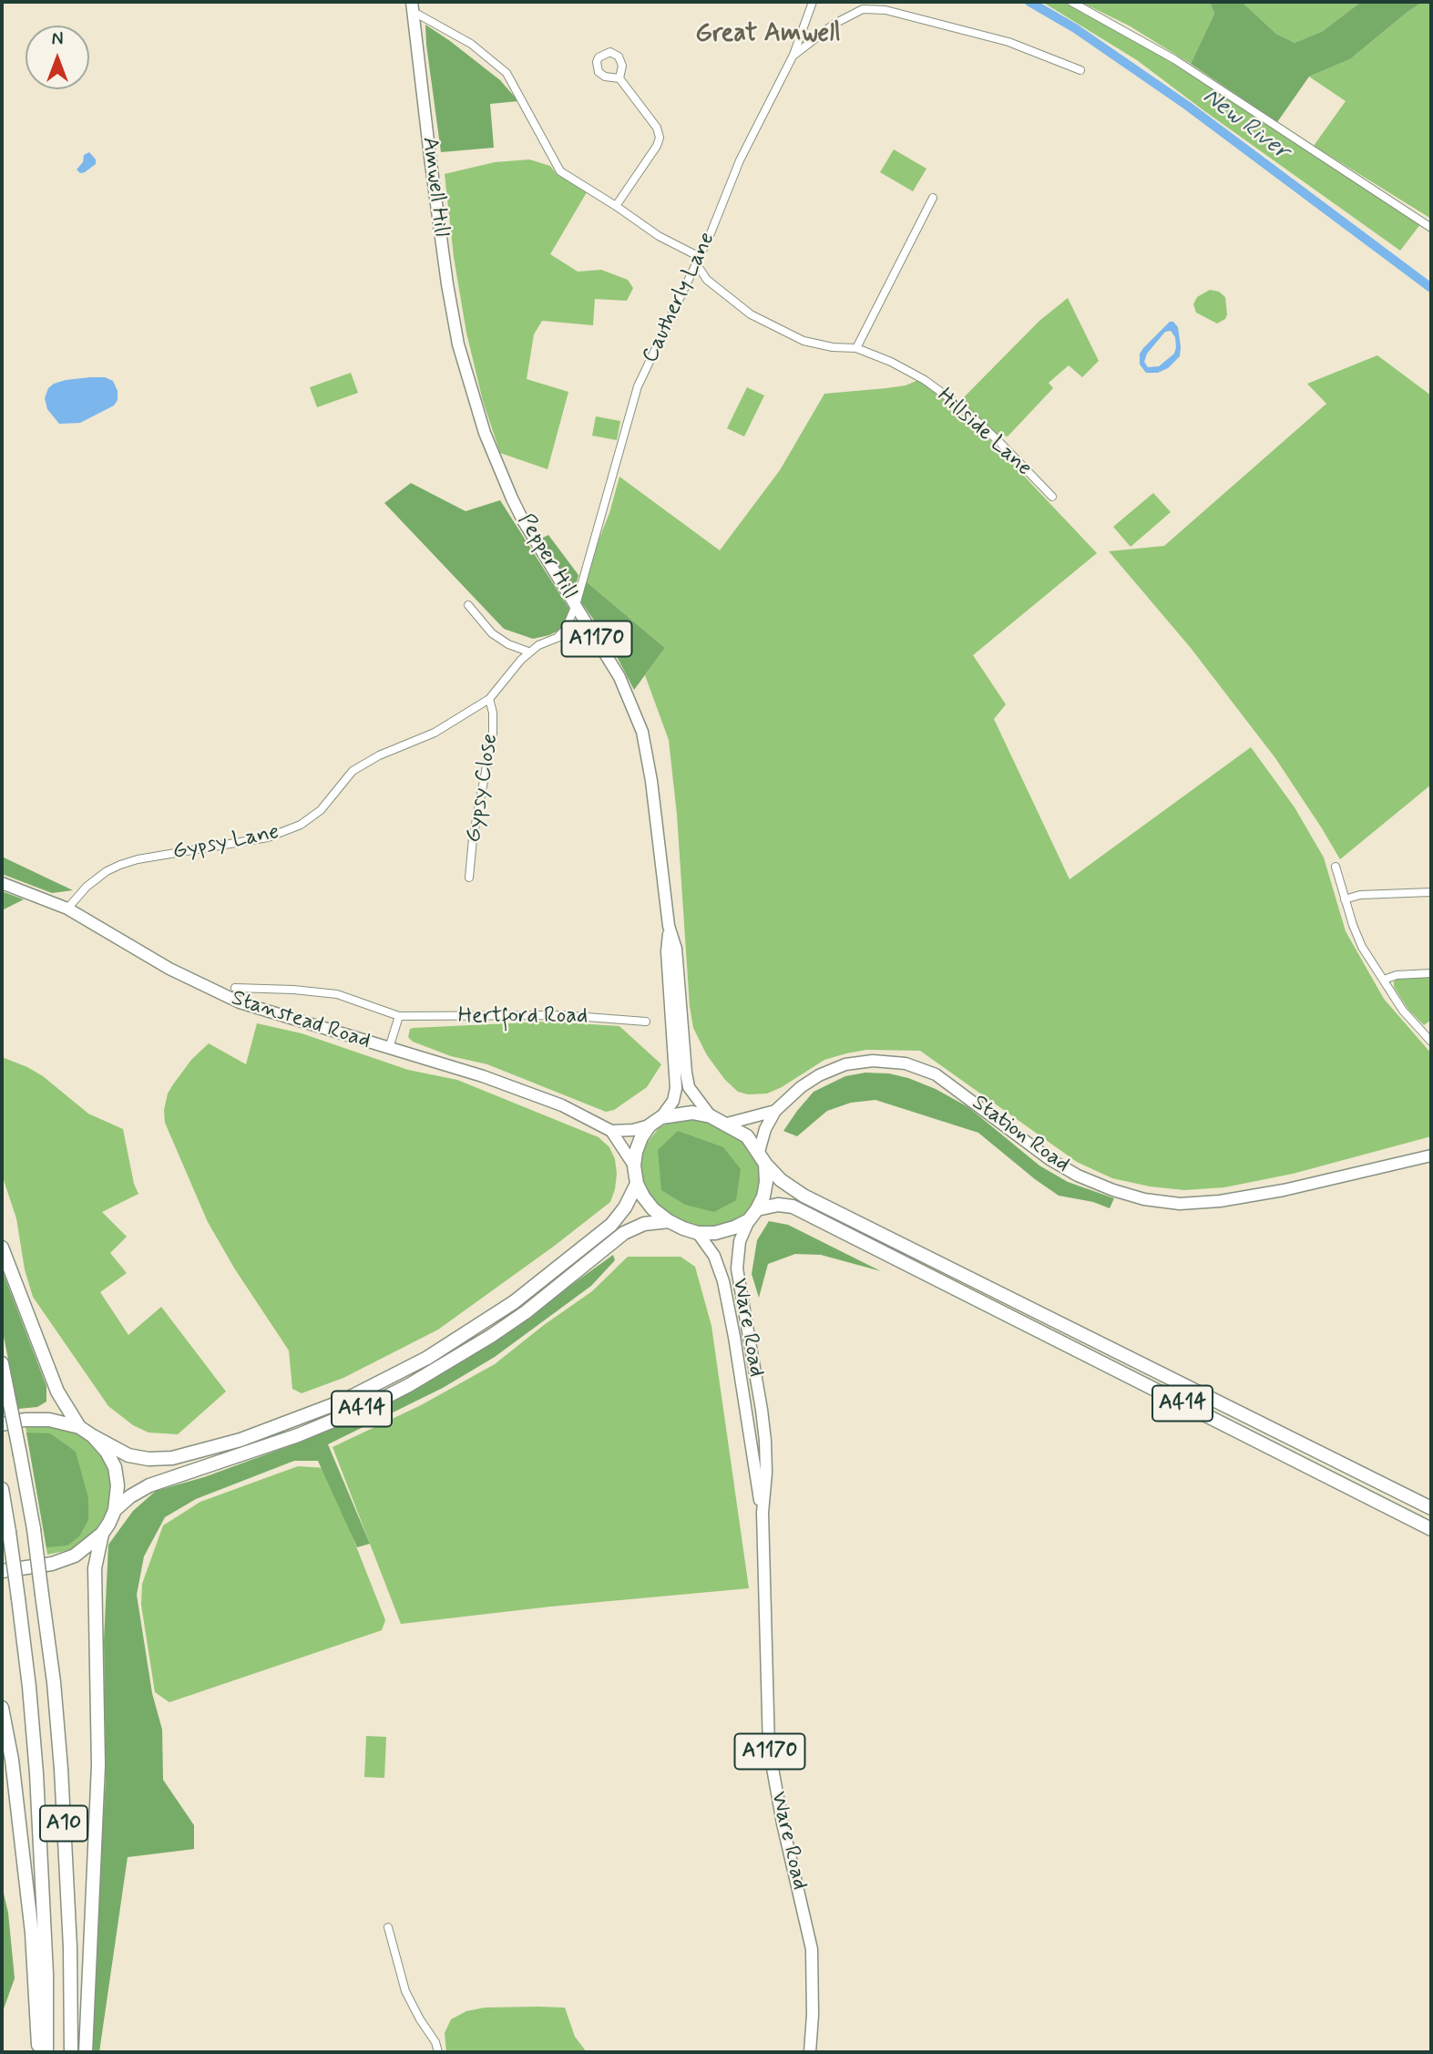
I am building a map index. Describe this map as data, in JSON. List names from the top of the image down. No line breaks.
{"streets":{"highway":["A414","A10"],"main road":["Amwell Hill","Pepper Hill","A1170","Stanstead Road","Station Road","Ware Road"],"street":["Cautherly Lane","Hillside Lane","Gypsy Close","Gypsy Lane","Hertford Road"]},"crossings":[["Amwell Hill","Pepper Hill"],["Cautherly Lane","Hillside Lane"],["Cautherly Lane","Pepper Hill"],["Pepper Hill","Gypsy Lane"],["Pepper Hill","Stanstead Road"],["Pepper Hill","Station Road"],["Pepper Hill","Ware Road"],["Pepper Hill","A414"],["Gypsy Close","Gypsy Lane"],["Gypsy Lane","Stanstead Road"],["Stanstead Road","Station Road"],["Stanstead Road","Ware Road"],["Stanstead Road","A414"],["Station Road","Ware Road"],["Station Road","A414"],["Ware Road","A414"]],"districts":["Great Amwell"],"water":["New River"],"north":"top"}
